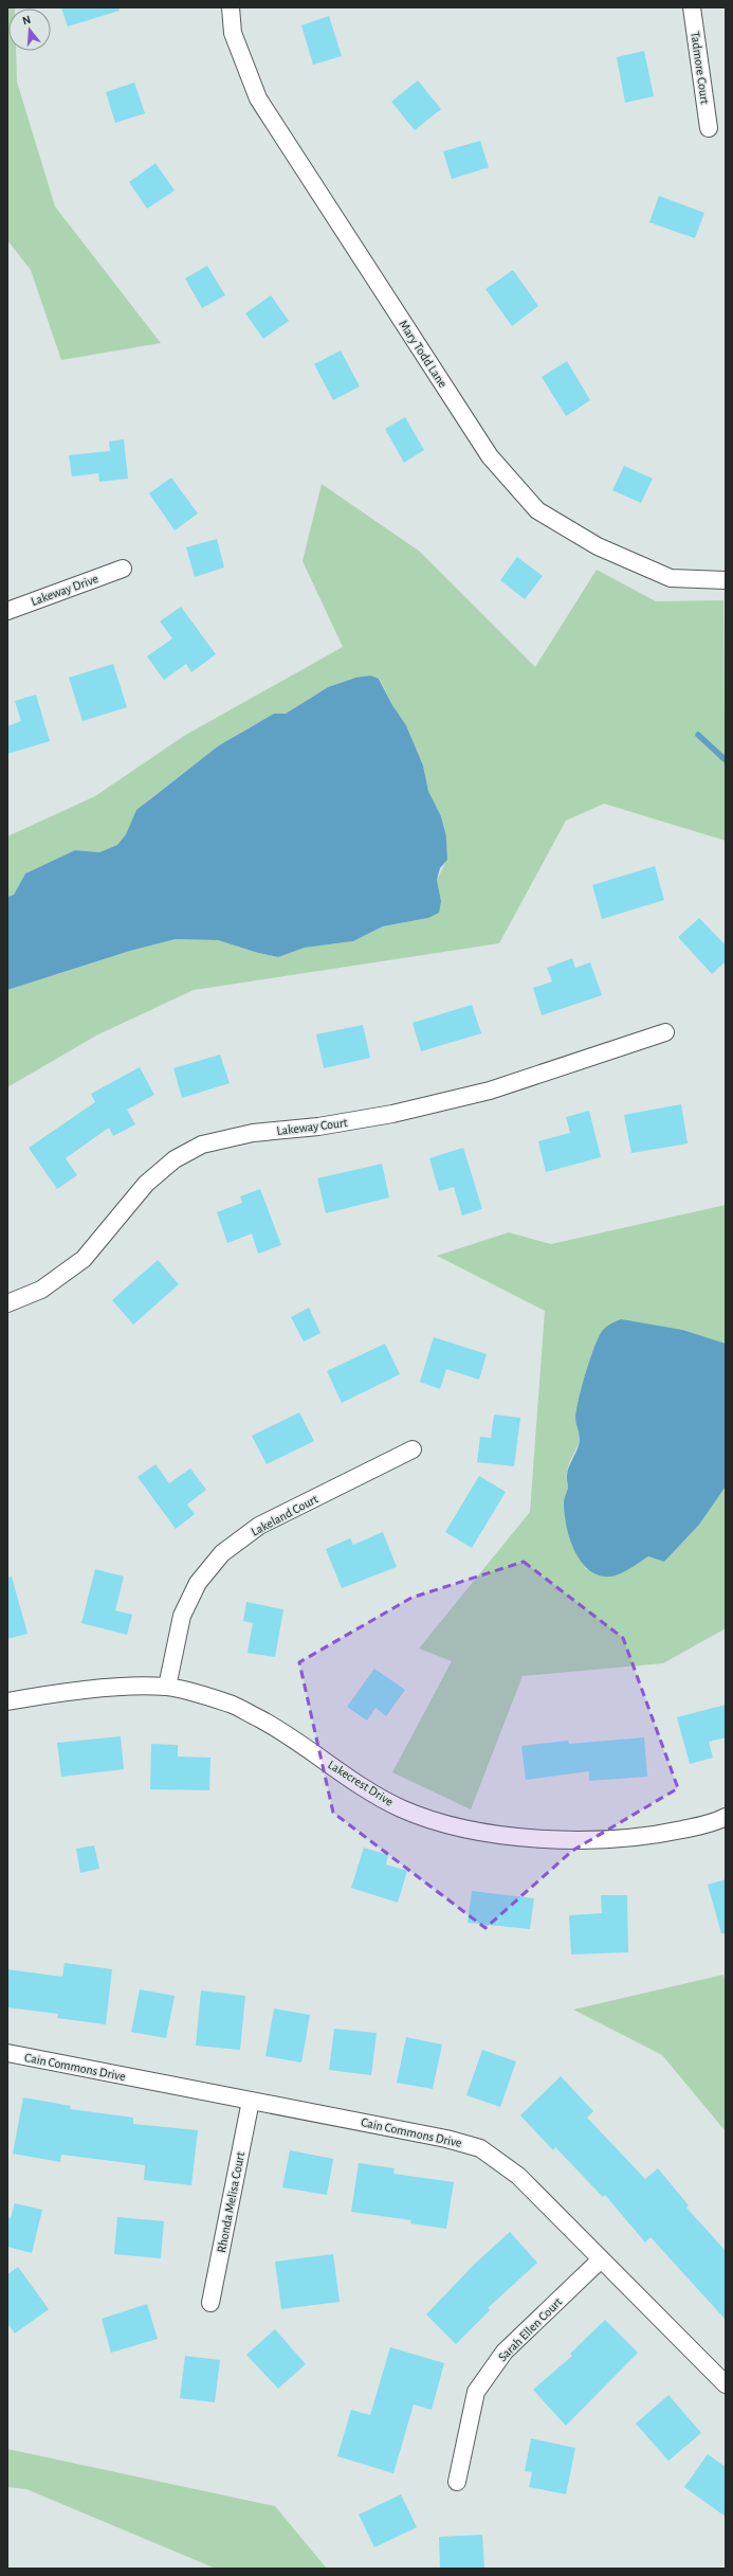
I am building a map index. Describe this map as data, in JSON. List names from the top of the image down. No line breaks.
{"streets":{"street":["Tadmore Court","Mary Todd Lane","Lakeway Drive","Lakeway Court","Lakeland Court","Lakecrest Drive","Cain Commons Drive","Rhonda Melisa Court","Sarah Ellen Court"]},"crossings":[["Lakeland Court","Lakecrest Drive"],["Cain Commons Drive","Rhonda Melisa Court"],["Cain Commons Drive","Sarah Ellen Court"]],"north":"top"}
